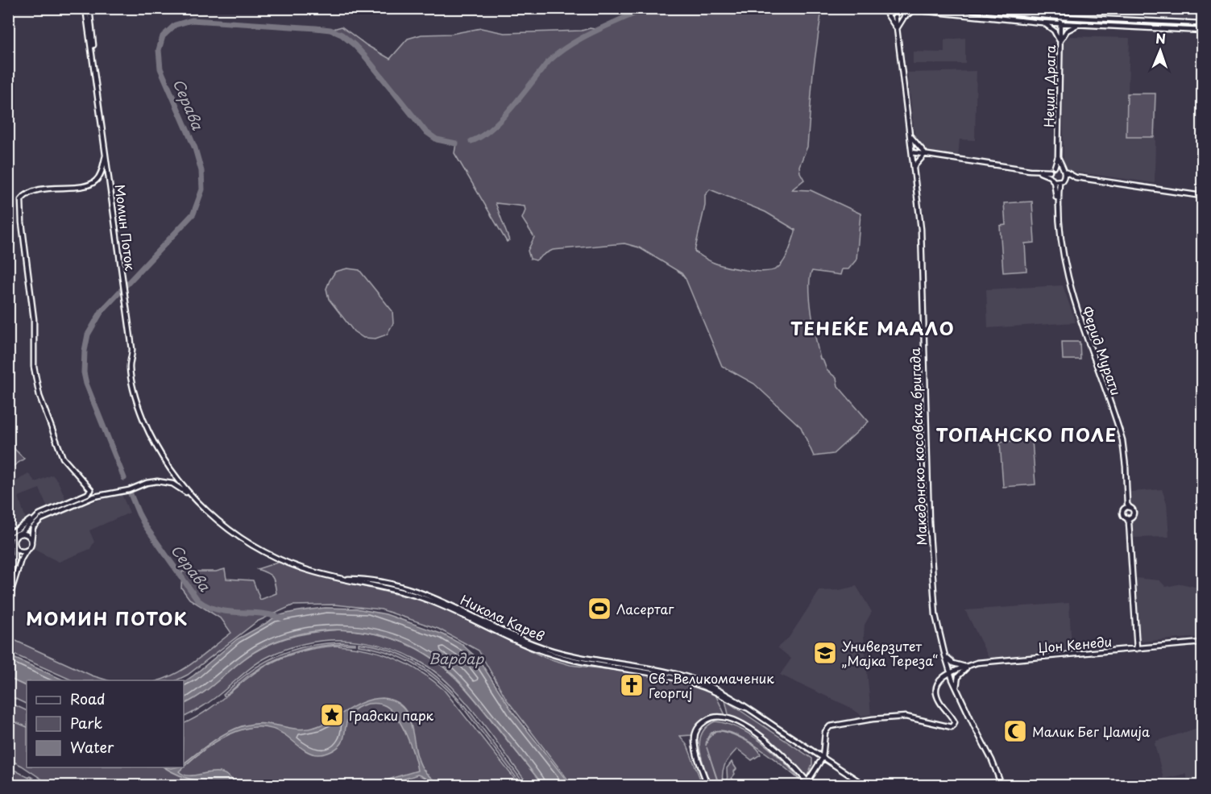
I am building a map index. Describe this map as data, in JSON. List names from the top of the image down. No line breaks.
{"streets":{"street":["Неџип Драга","Момин Поток","Ферид Мурати","Македонско-косовска бригада","Никола Карев","Џон Кенеди"]},"crossings":[["Неџип Драга","Ферид Мурати"],["Момин Поток","Никола Карев"],["Македонско-косовска бригада","Џон Кенеди"]],"districts":["ТЕНЕЌЕ МААЛО","ТОПАНСКО ПОЛЕ","МОМИН ПОТОК"],"water":["Серава","Вардар"],"places":{"sports":["Ласертаг"],"school or university":["Универзитет „Мајка Тереза“"],"church":["Св. Великомаченик Георгиј"],"place":["Градски парк"],"mosque":["Малик Бег Џамија"]},"legend":["Road","Park","Water"],"north":"top"}
